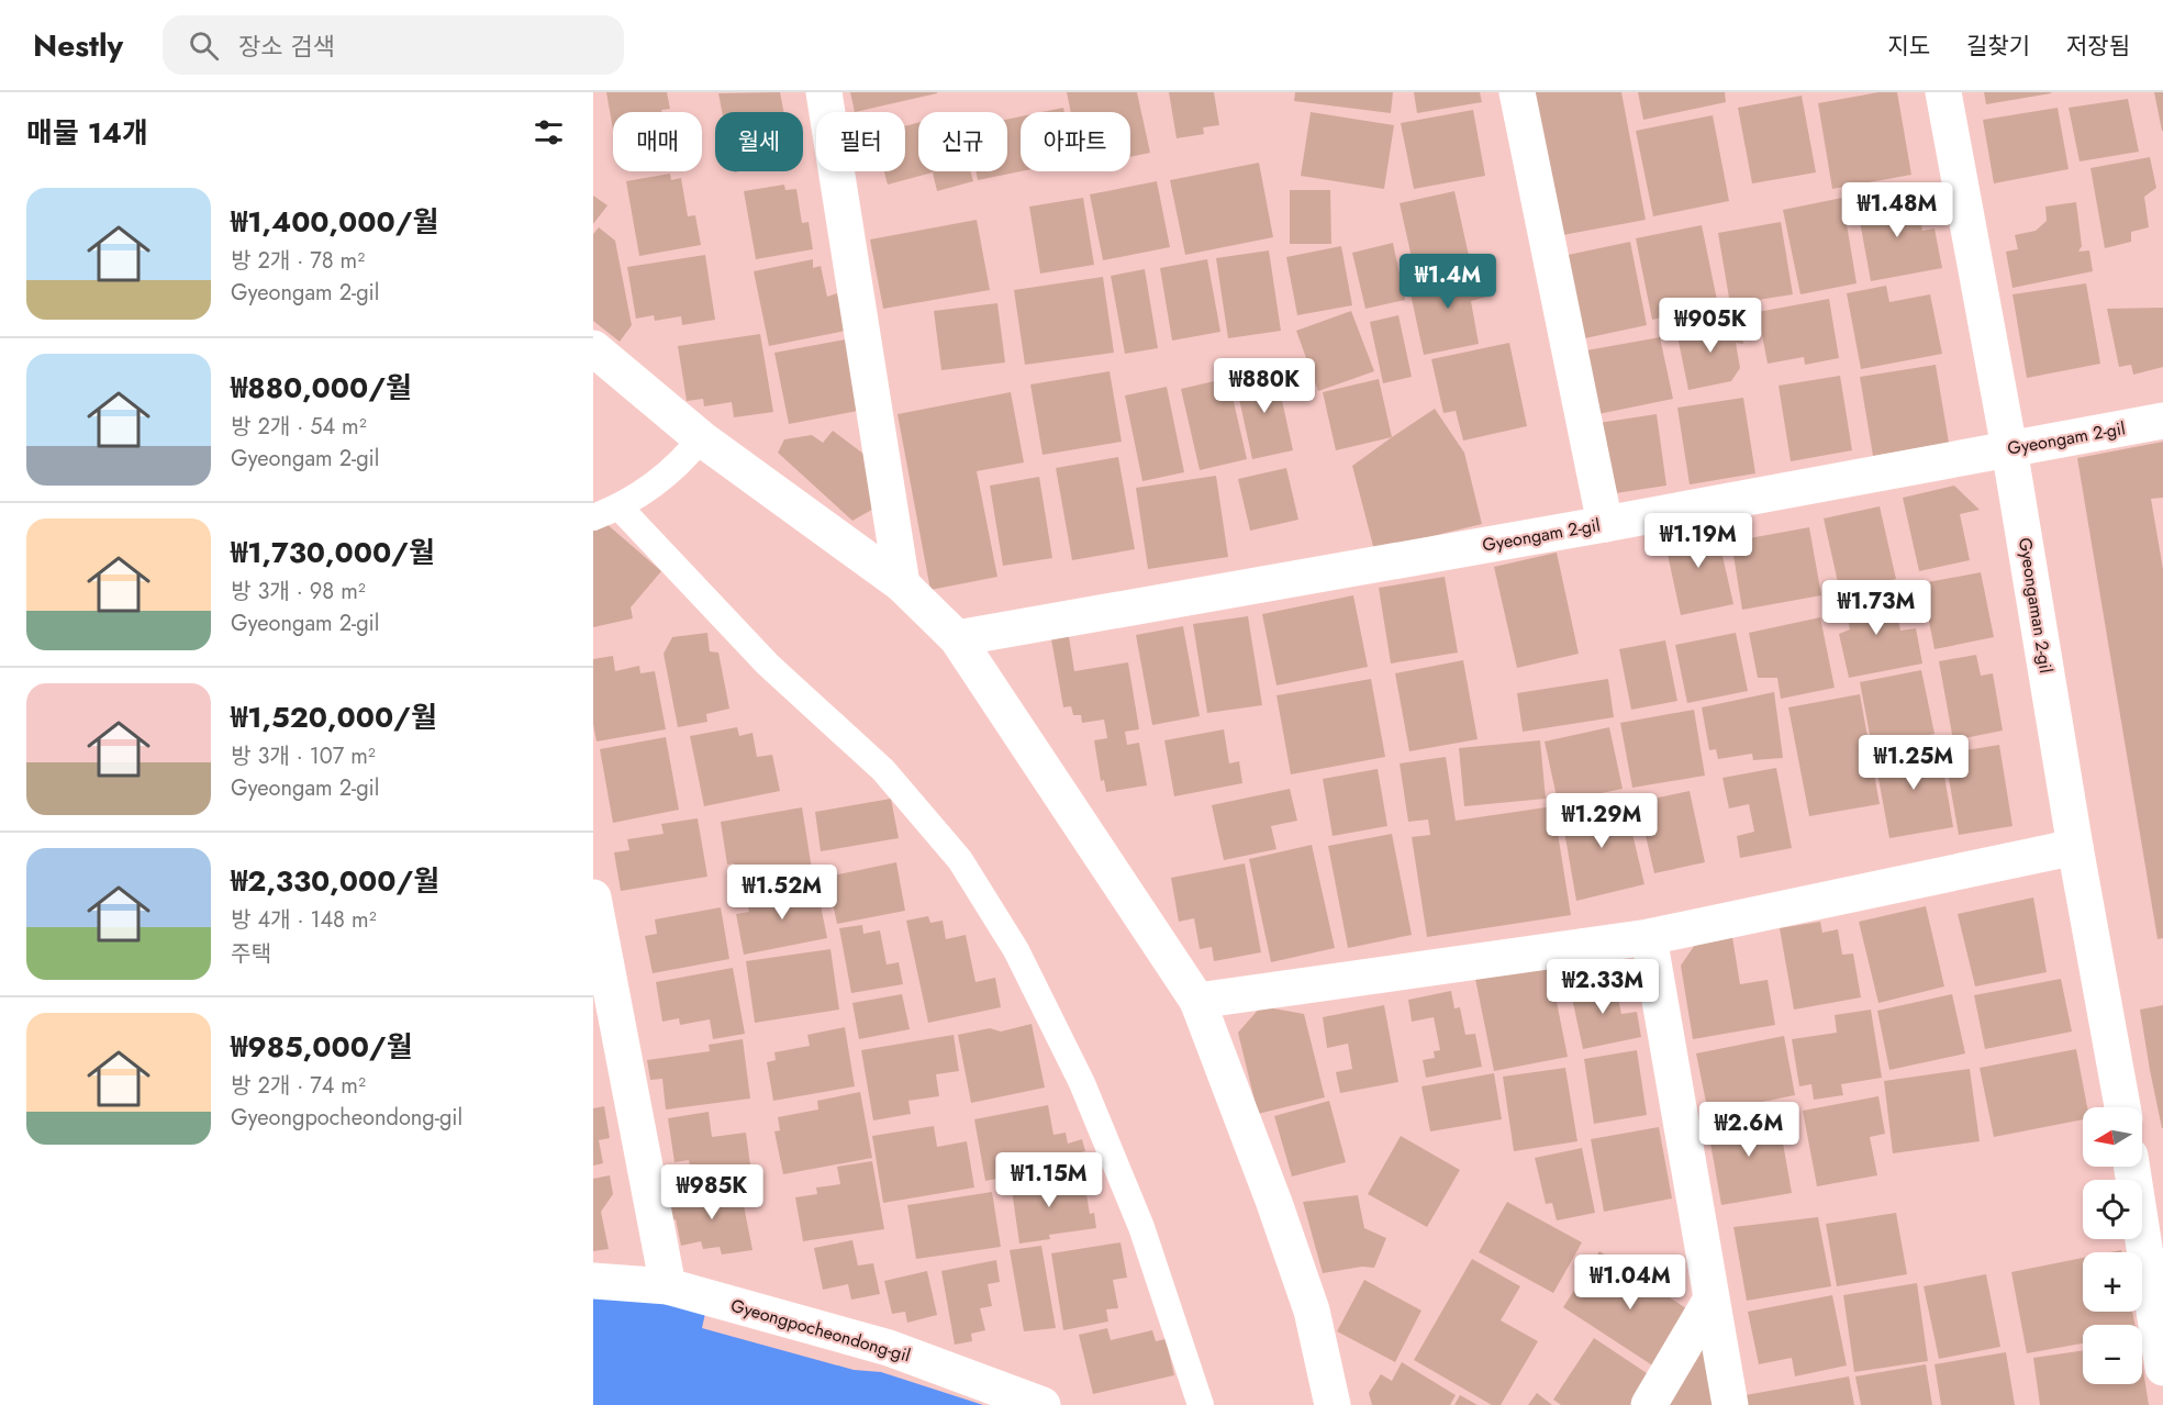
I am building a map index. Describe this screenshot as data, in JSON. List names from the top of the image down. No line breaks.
{"streets":{"street":["Gyeongam 2-gil","Gyeongaman 2-gil","Gyeongpocheondong-gil"]},"crossings":[["Gyeongam 2-gil","Gyeongaman 2-gil"]],"north":"left","page":{"header":"Nestly","search":"장소 검색","nav":["지도","길찾기","저장됨"],"heading":"매물 14개","chip":["매매","월세","필터","신규","아파트"],"list":[{"name":"₩1,400,000/월","note":"방 2개 · 78 m² · Gyeongam 2-gil"},{"name":"₩880,000/월","note":"방 2개 · 54 m² · Gyeongam 2-gil"},{"name":"₩1,730,000/월","note":"방 3개 · 98 m² · Gyeongam 2-gil"},{"name":"₩1,520,000/월","note":"방 3개 · 107 m² · Gyeongam 2-gil"},{"name":"₩2,330,000/월","note":"방 4개 · 148 m² · 주택"},{"name":"₩985,000/월","note":"방 2개 · 74 m² · Gyeongpocheondong-gil"}],"price":["₩1.48M","₩1.4M","₩905K","₩880K","₩1.19M","₩1.73M","₩1.25M","₩1.29M","₩1.52M","₩2.33M","₩2.6M","₩1.15M","₩985K","₩1.04M"],"map_buttons":["+","−"]}}
